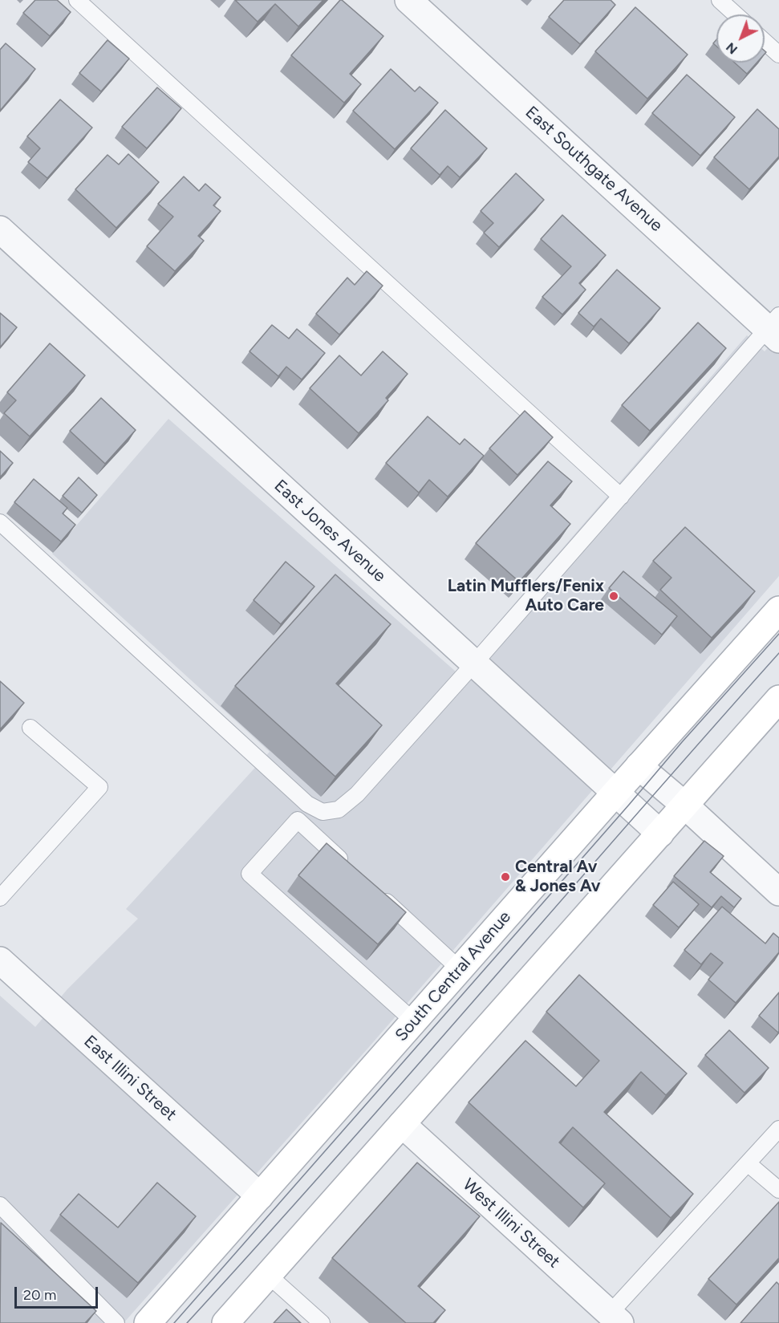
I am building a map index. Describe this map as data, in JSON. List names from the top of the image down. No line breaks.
{"streets":{"main road":["South Central Avenue"],"street":["East Southgate Avenue","East Jones Avenue","East Illini Street","West Illini Street"]},"crossings":[["East Jones Avenue","South Central Avenue"],["South Central Avenue","East Illini Street"]],"places":["Latin Mufflers/Fenix Auto Care","Central Av & Jones Av"],"scale_bar":"20 m","north":"bottom left"}
